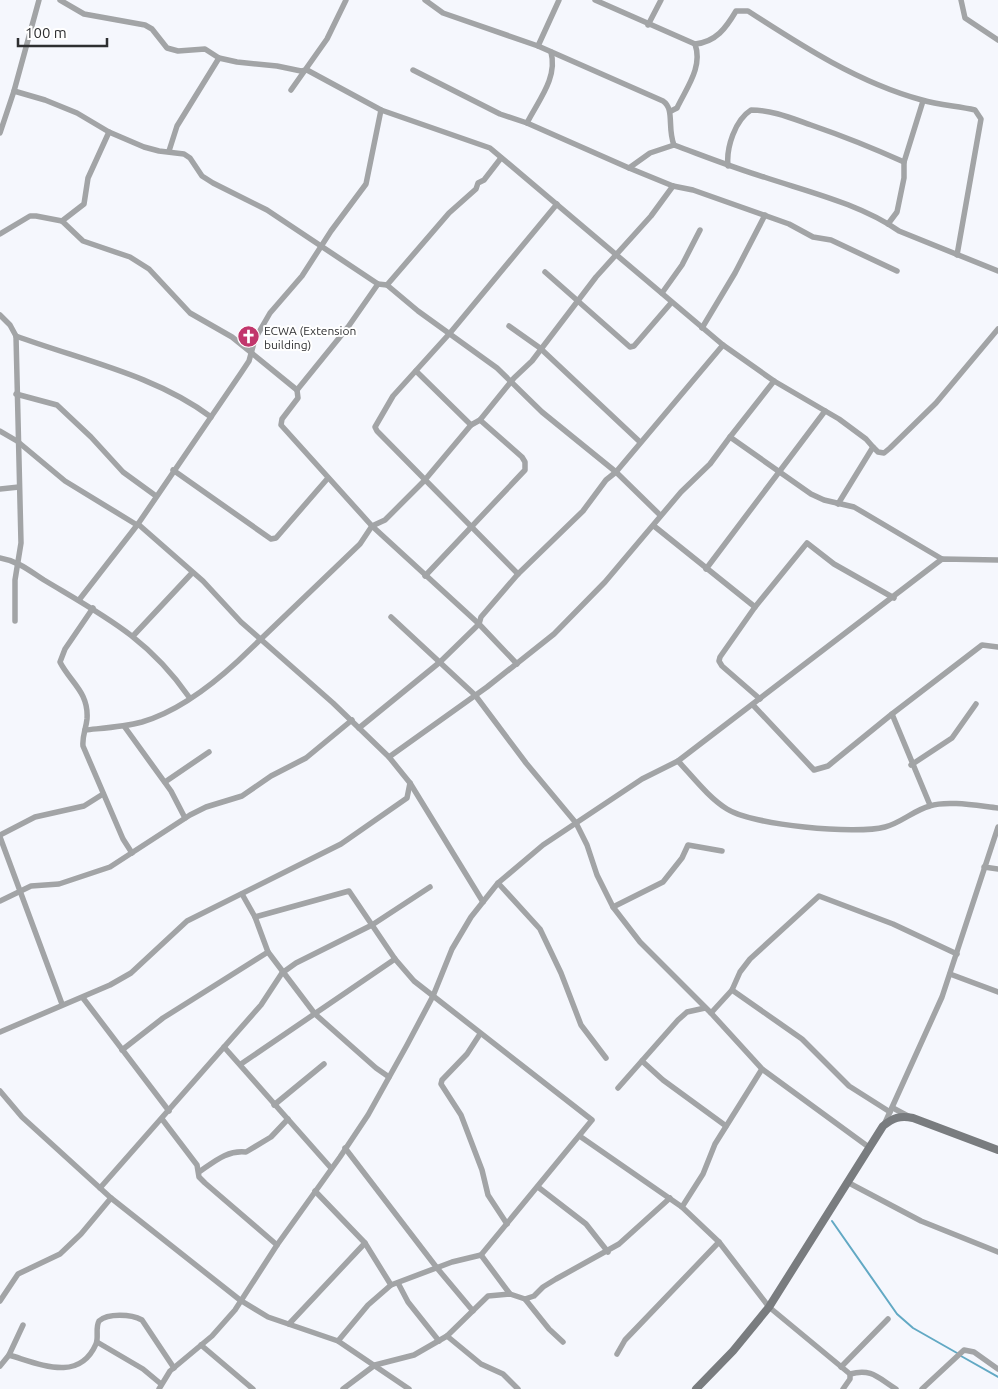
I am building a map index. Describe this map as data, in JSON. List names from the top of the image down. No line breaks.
{"places":{"church":["ECWA (Extension building)"]},"scale_bar":"100 m"}
